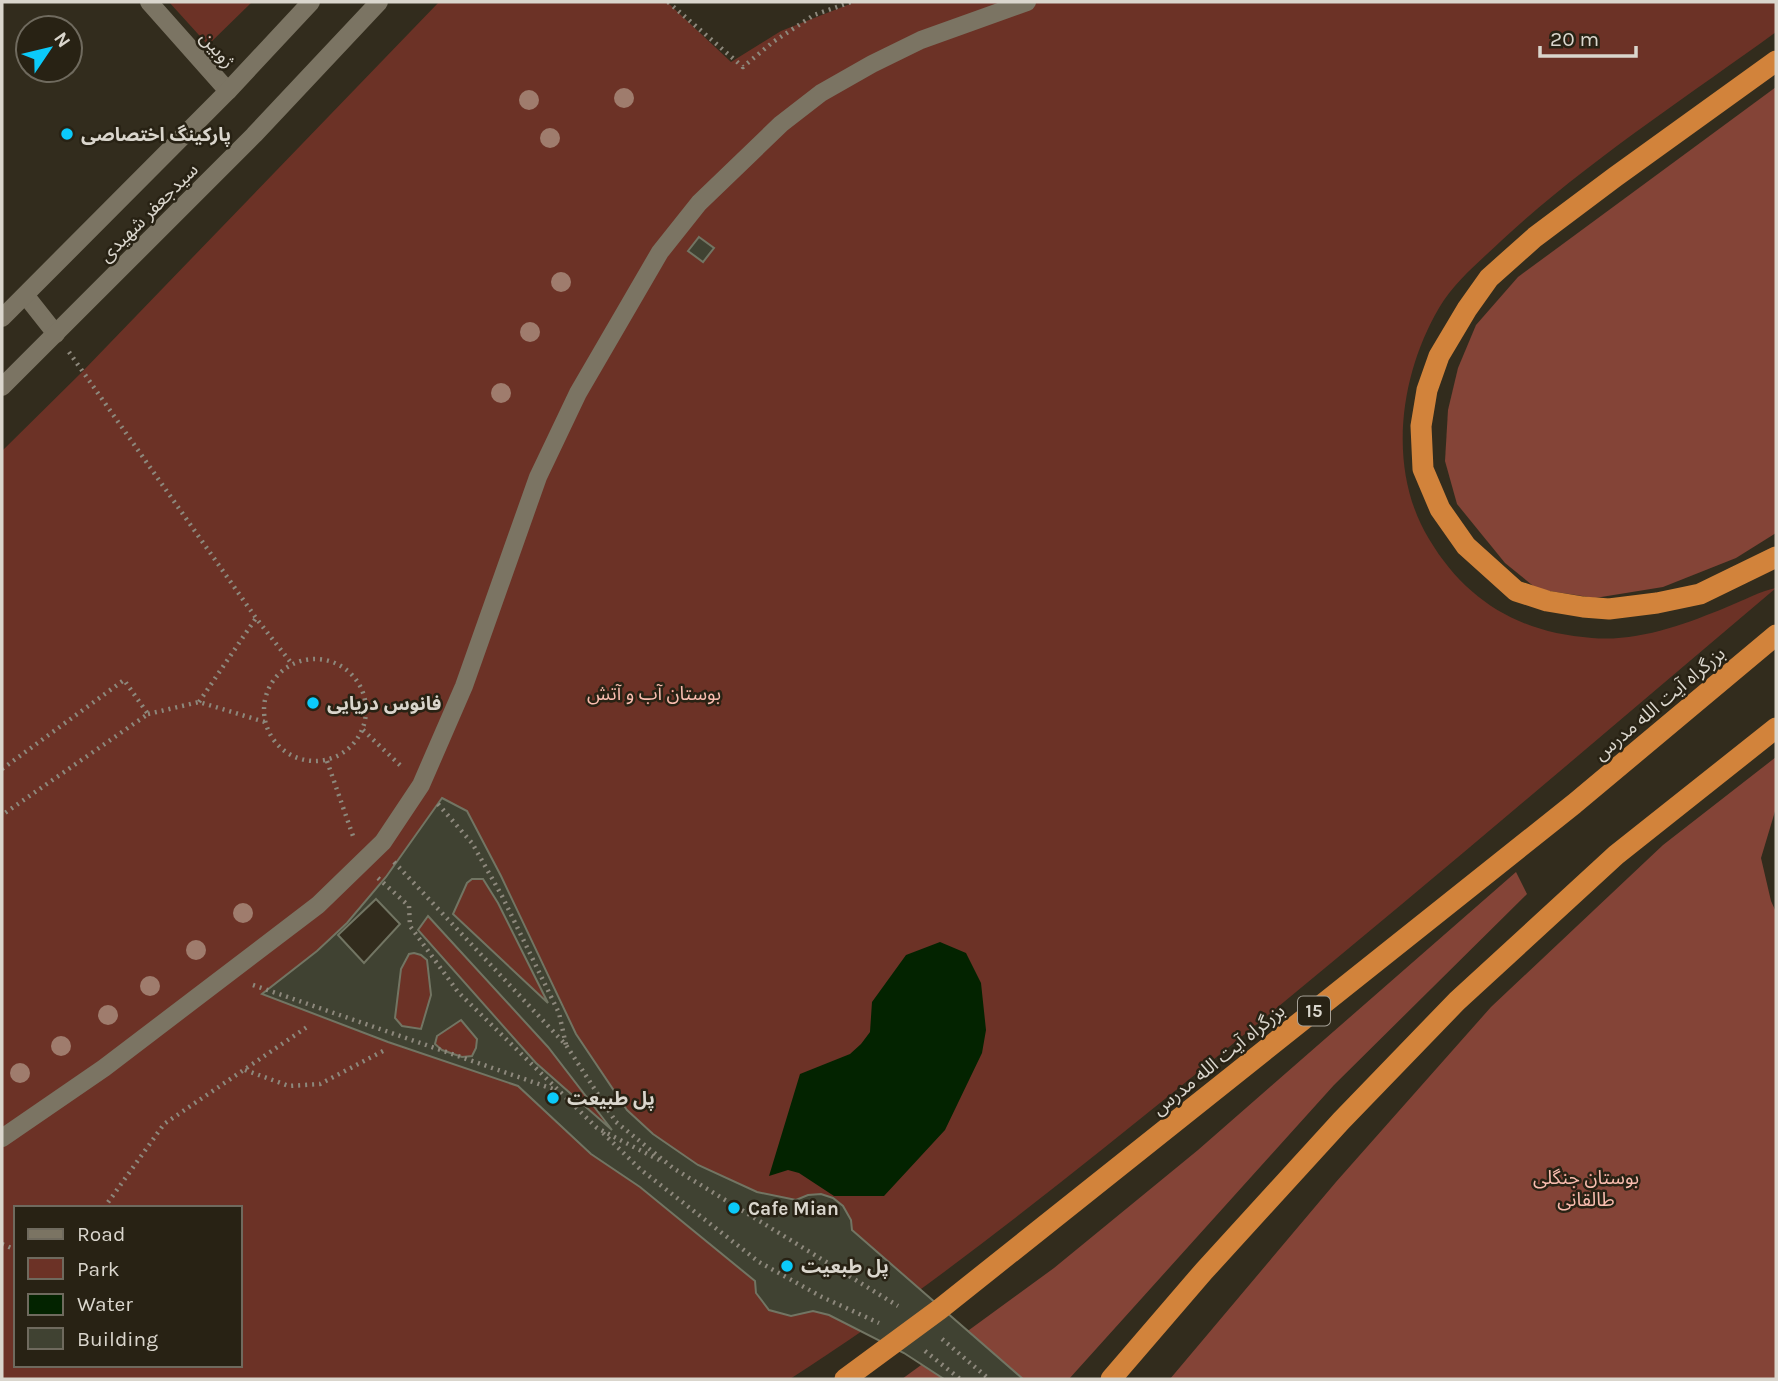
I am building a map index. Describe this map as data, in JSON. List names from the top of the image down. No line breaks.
{"streets":{"highway":["بزرگراه آیت الله مدرس","15"],"street":["ژوبین","سیدجعفر شهیدی"]},"crossings":[["ژوبین","سیدجعفر شهیدی"]],"parks":["بوستان آب و آتش","بوستان جنگلی طالقانی"],"places":["پارکینگ اختصاصی","فانوس دریایی","پل طبیعت","Cafe Mian","پل طبعیت"],"legend":["Road","Park","Water","Building"],"scale_bar":"20 m","north":"top right"}
